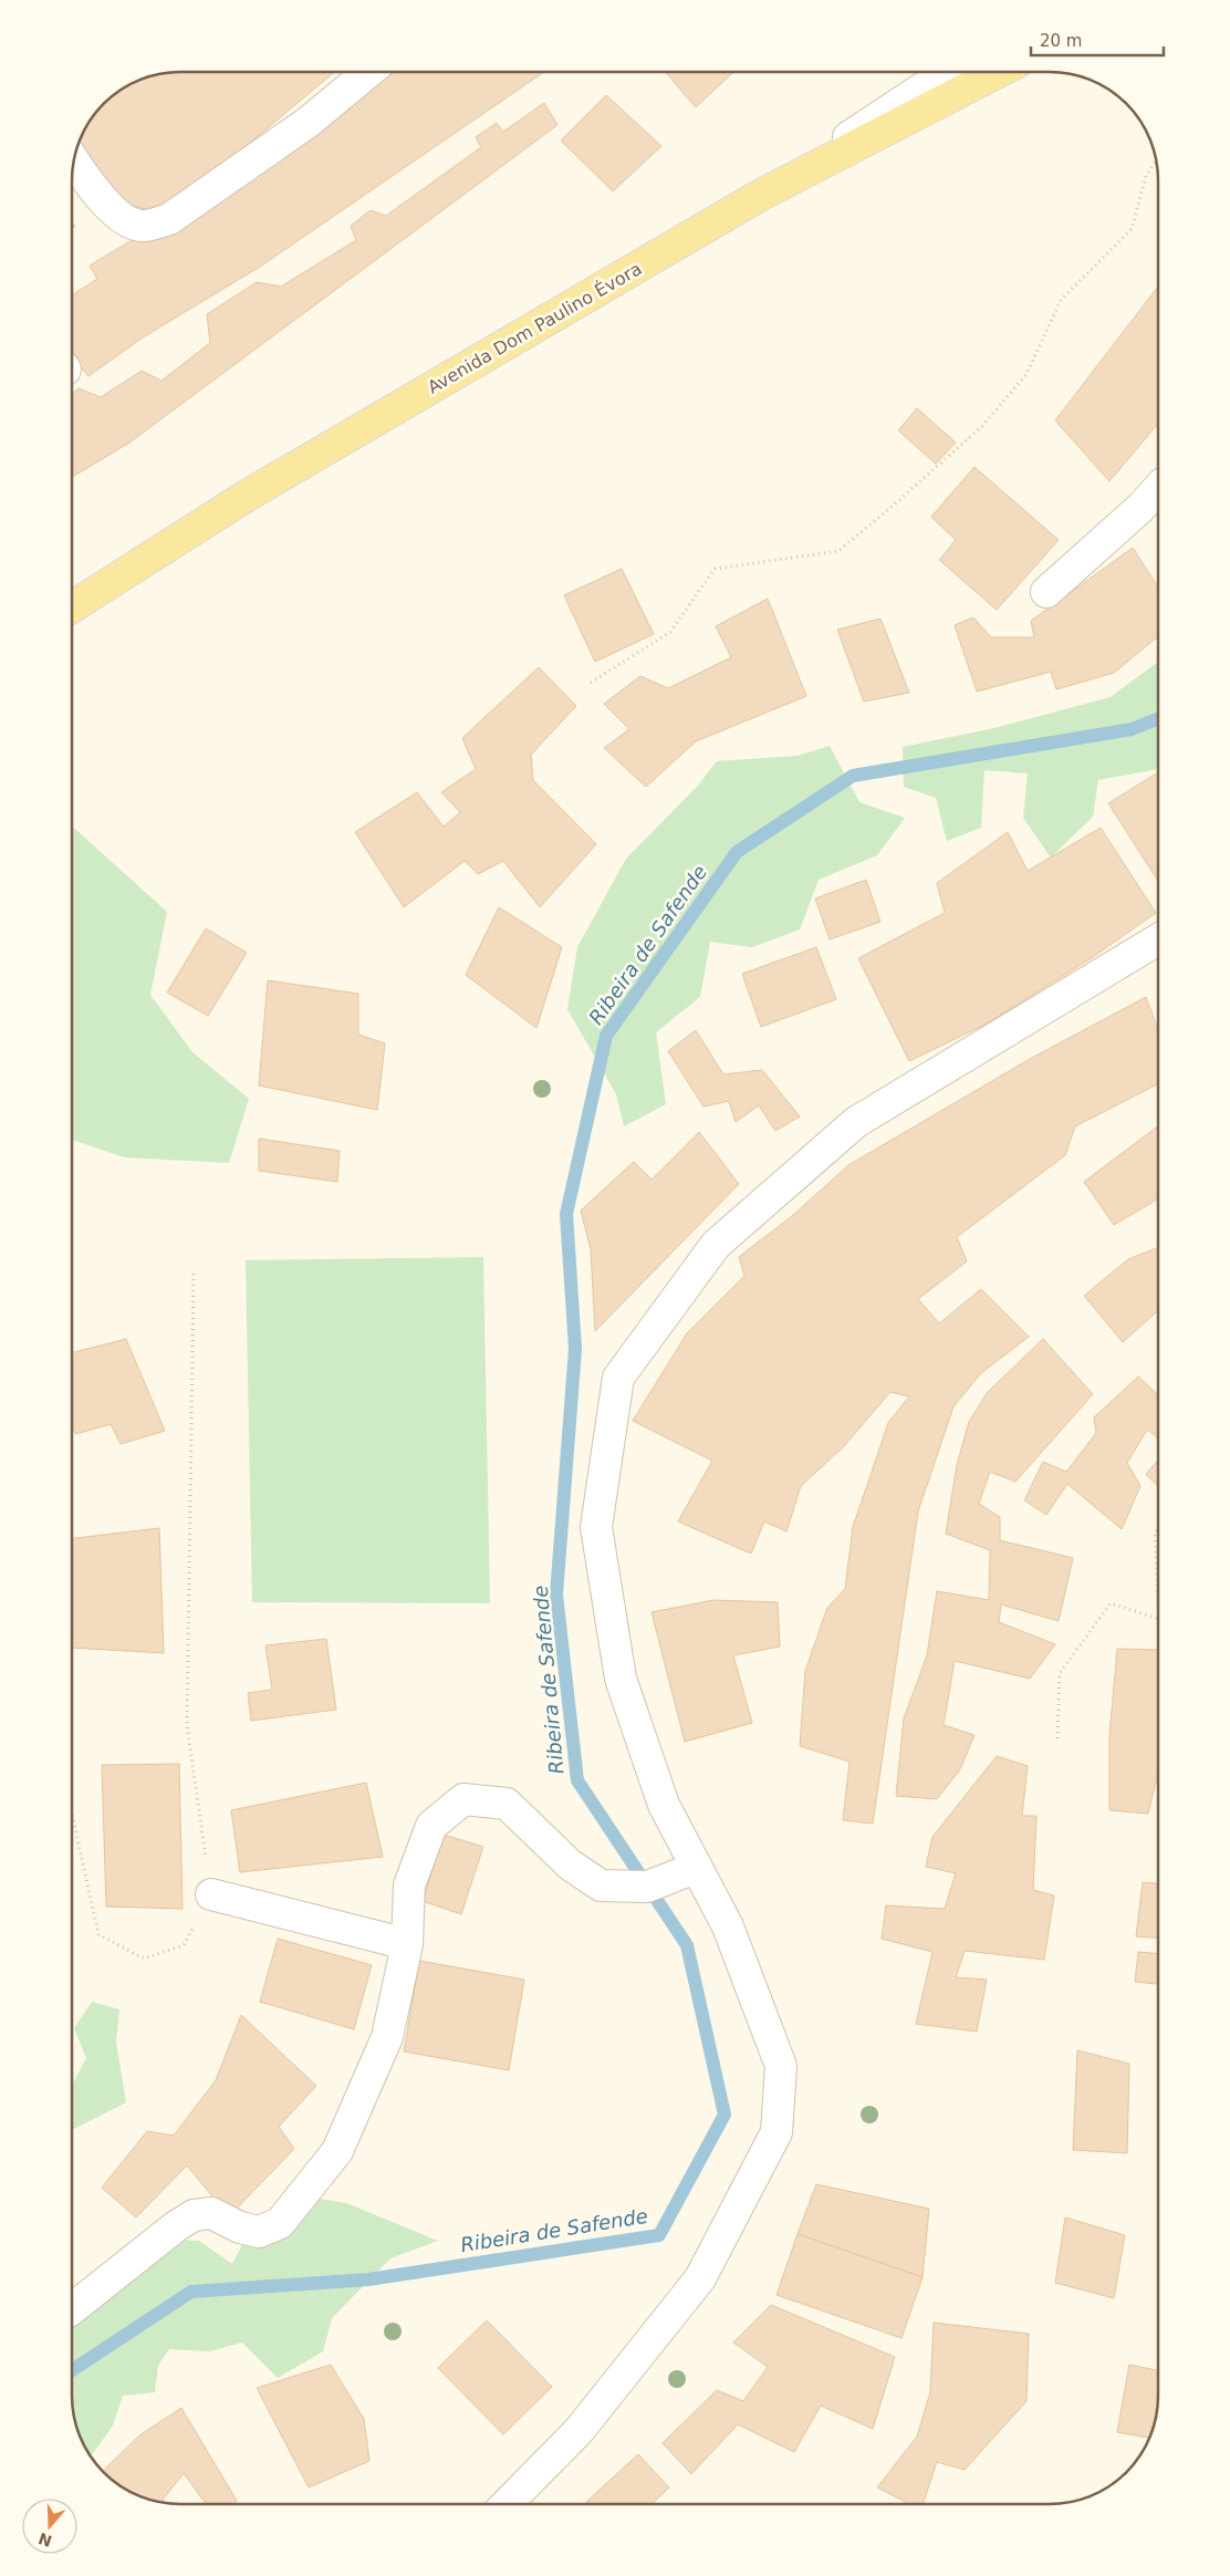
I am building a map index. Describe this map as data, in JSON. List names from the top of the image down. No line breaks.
{"streets":{"main road":["Avenida Dom Paulino Évora"]},"water":["Ribeira de Safende"],"scale_bar":"20 m","north":"bottom"}
